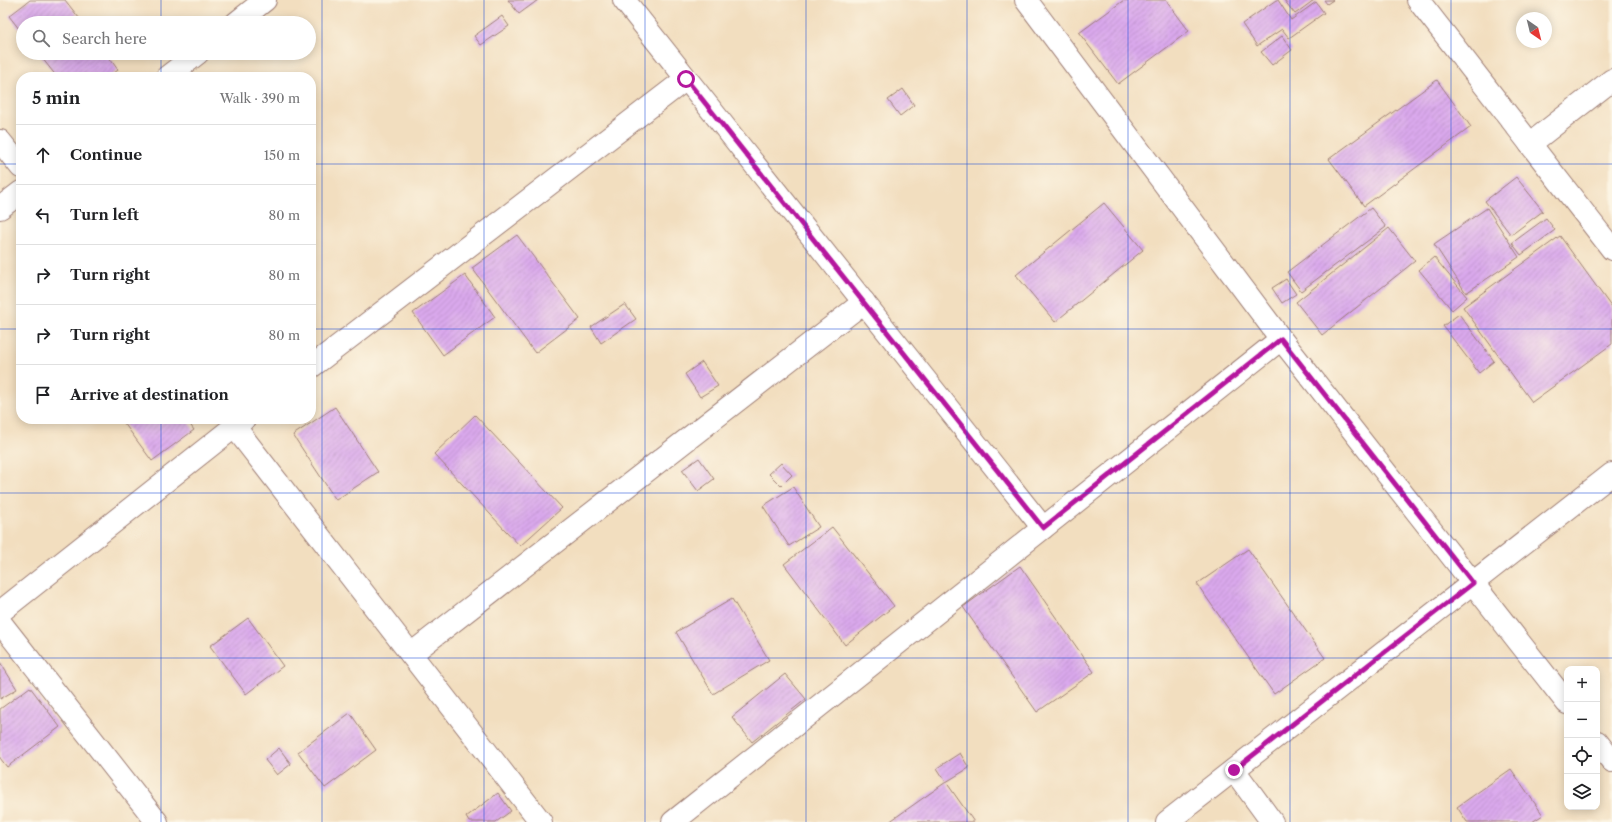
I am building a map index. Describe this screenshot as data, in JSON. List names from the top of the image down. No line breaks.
{"north":"bottom right","page":{"search":"Search here","heading":["5 min","Walk · 390 m"],"list":[["Continue","150 m"],["Turn left","80 m"],["Turn right","80 m"],["Turn right","80 m"],"Arrive at destination"],"map_buttons":["+","−"]}}
